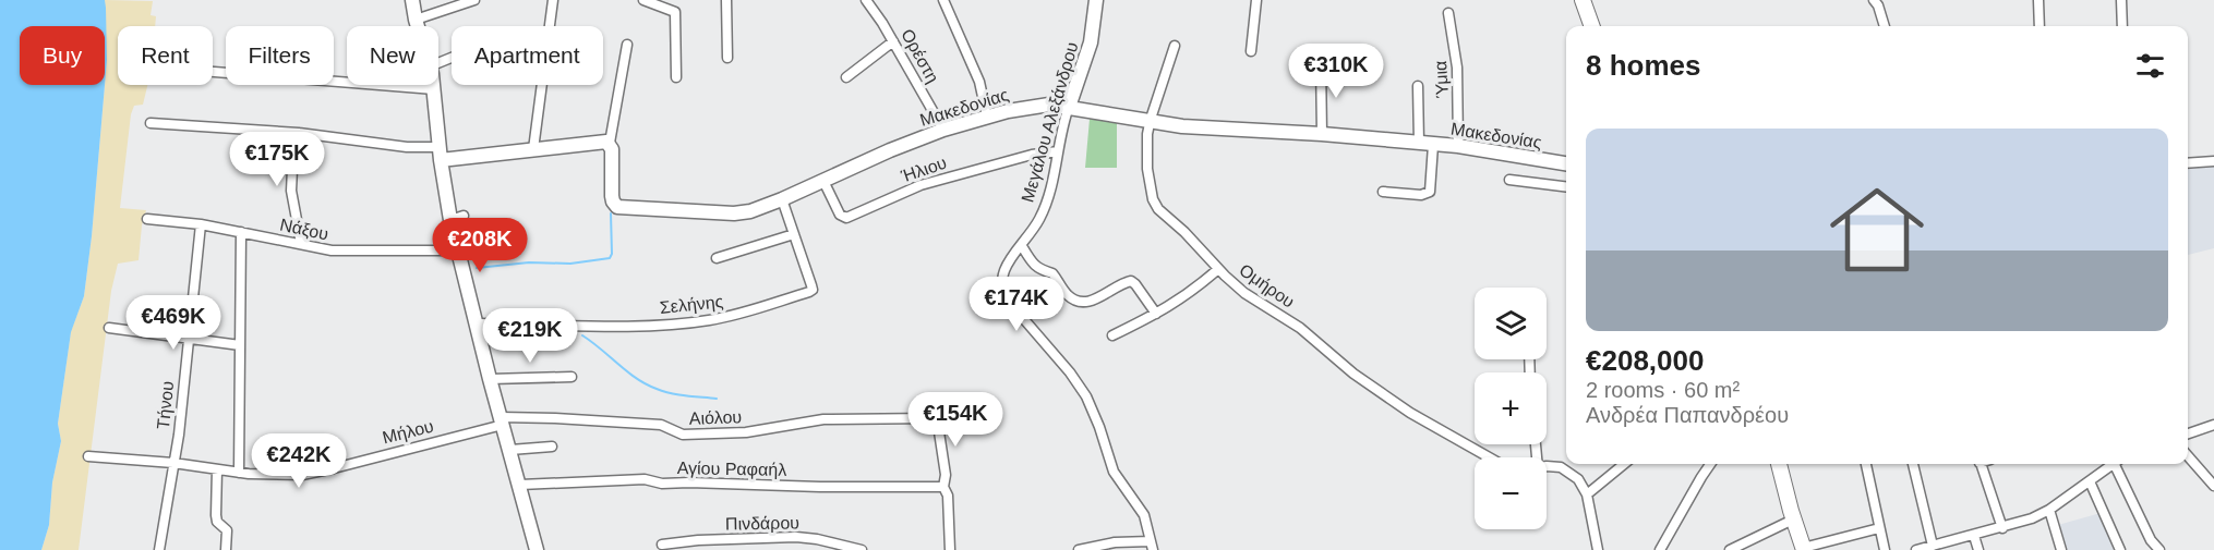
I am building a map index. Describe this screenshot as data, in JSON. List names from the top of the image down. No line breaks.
{"streets":{"street":["Ορέστη","Ύμια","Μακεδονίας","Μεγάλου Αλεξάνδρου","Ήλιου","Νάξου","Ομήρου","Σελήνης","Τήνου","Αιόλου","Μήλου","Αγίου Ραφαήλ","Πινδάρου"]},"crossings":[["Ορέστη","Μακεδονίας"],["Ύμια","Μακεδονίας"],["Μακεδονίας","Μεγάλου Αλεξάνδρου"],["Μακεδονίας","Ήλιου"],["Μακεδονίας","Ομήρου"],["Μακεδονίας","Σελήνης"],["Μεγάλου Αλεξάνδρου","Ήλιου"],["Νάξου","Τήνου"],["Τήνου","Μήλου"],["Αιόλου","Μήλου"],["Αιόλου","Αγίου Ραφαήλ"]],"page":{"chip":["Buy","Rent","Filters","New","Apartment"],"heading":"8 homes","price":["€310K","€175K","€208K","€174K","€469K","€219K","€154K","€242K"],"list":[{"name":"€208,000","note":"2 rooms · 60 m² · Ανδρέα Παπανδρέου"}],"map_buttons":["+","−"]}}
